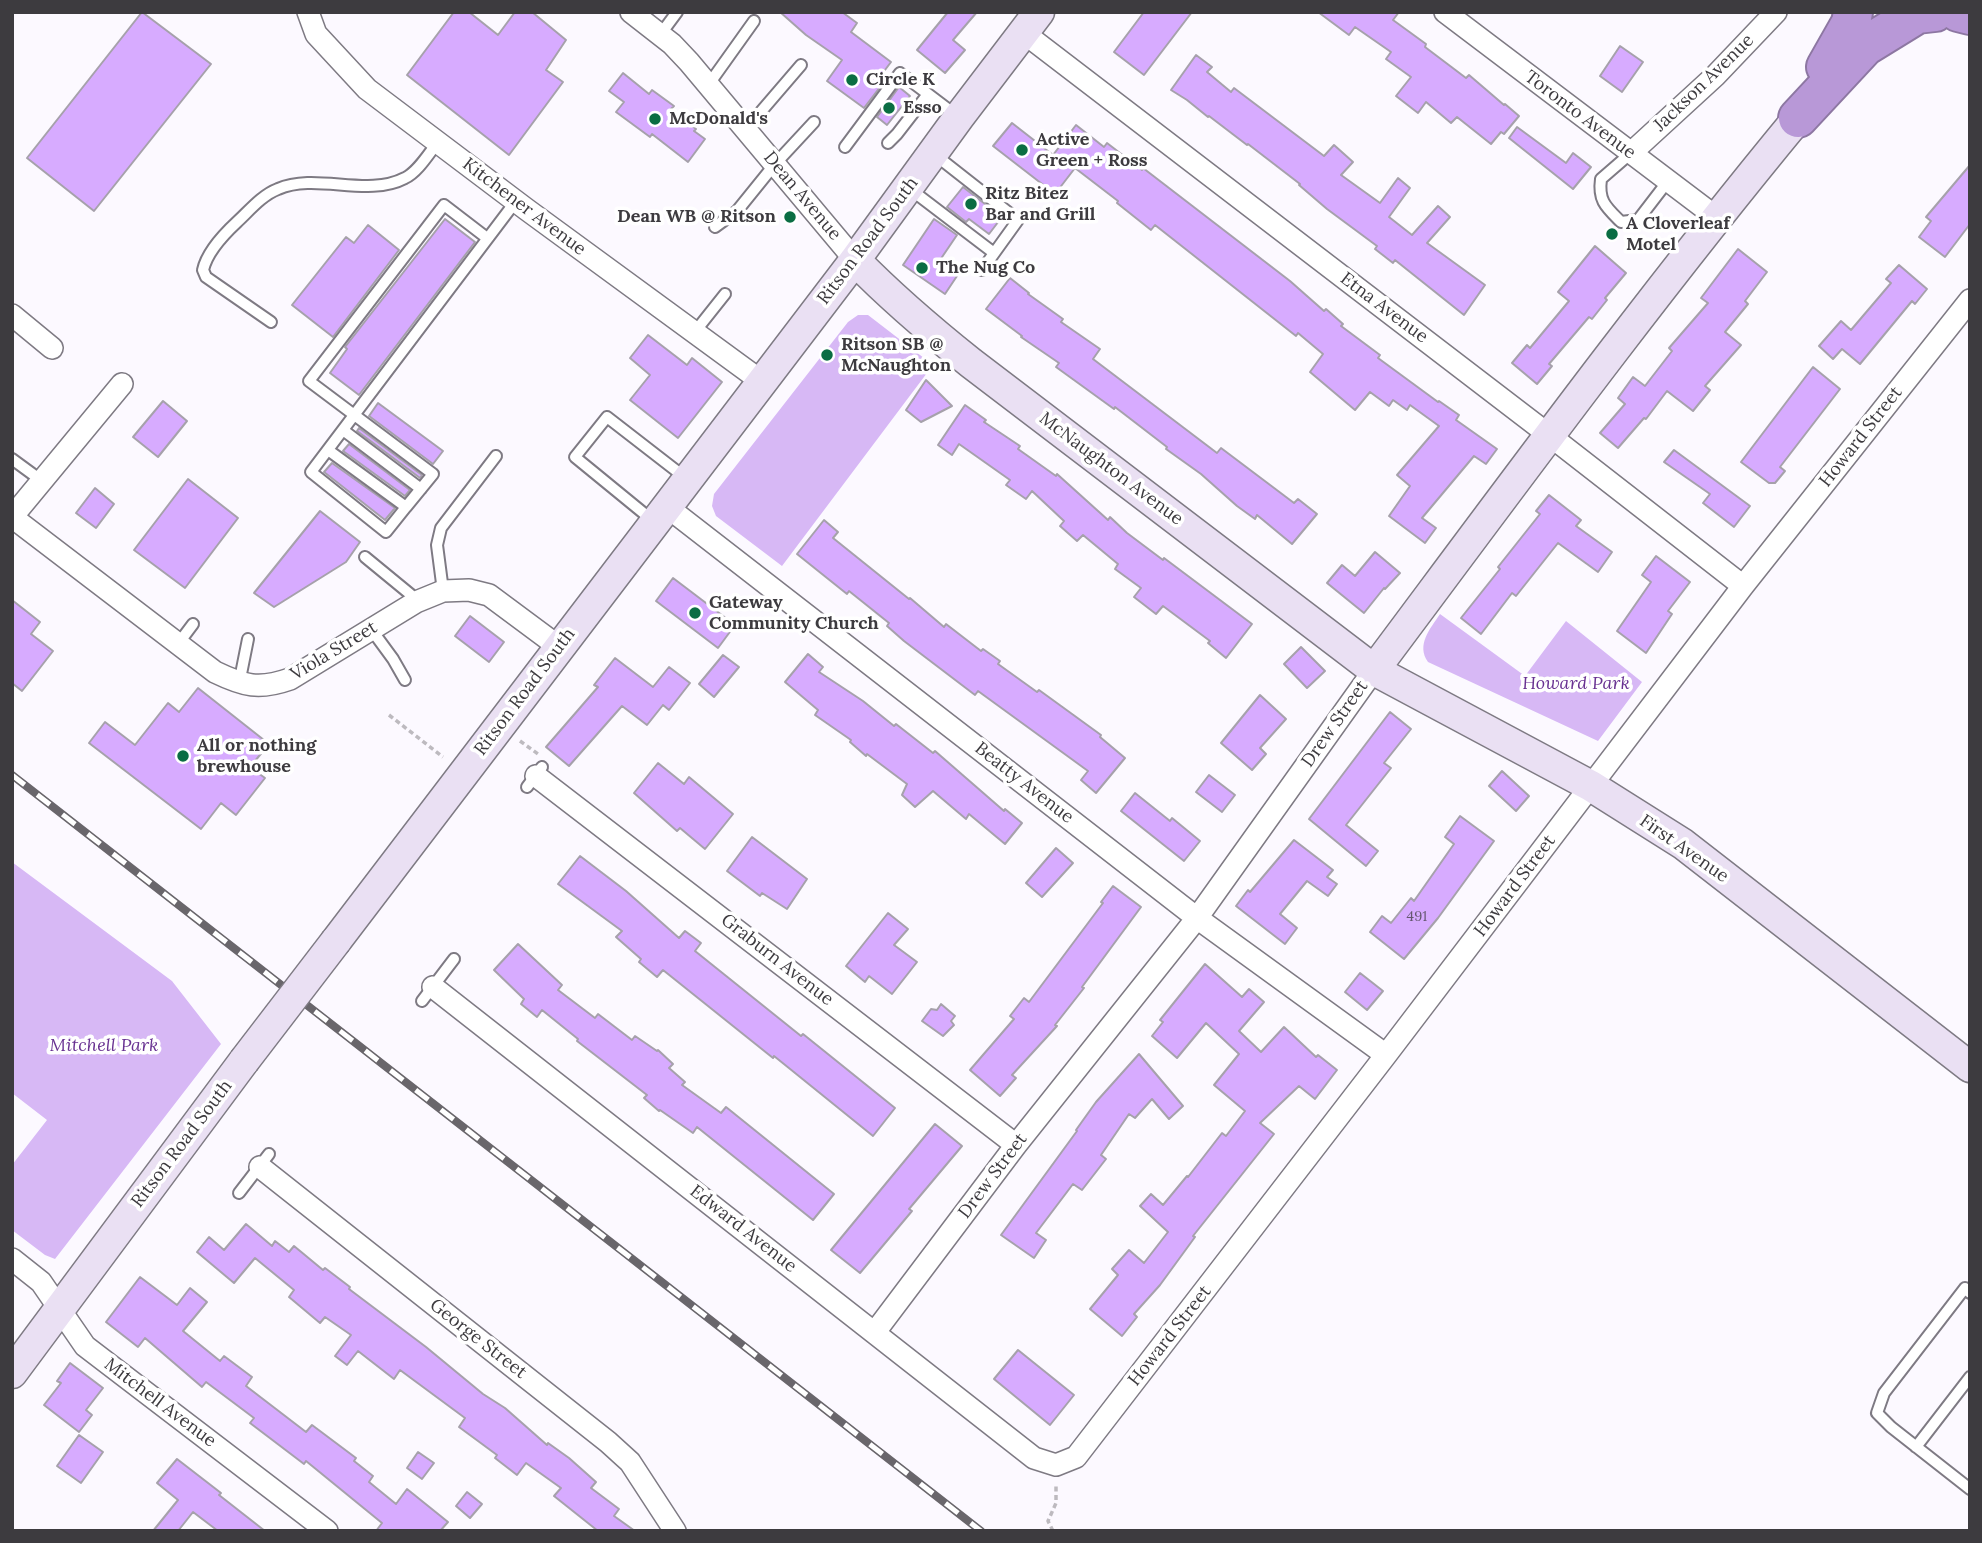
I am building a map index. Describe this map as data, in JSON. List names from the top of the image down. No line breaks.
{"streets":{"main road":["Ritson Road South","McNaughton Avenue","Drew Street","First Avenue"],"street":["Jackson Avenue","Toronto Avenue","Dean Avenue","Kitchener Avenue","Etna Avenue","Howard Street","Viola Street","Beatty Avenue","Graburn Avenue","Edward Avenue","George Street","Mitchell Avenue"]},"crossings":[["Jackson Avenue","Toronto Avenue"],["Toronto Avenue","Drew Street"],["Dean Avenue","Ritson Road South"],["Dean Avenue","McNaughton Avenue"],["Kitchener Avenue","Ritson Road South"],["Ritson Road South","Etna Avenue"],["Ritson Road South","McNaughton Avenue"],["Ritson Road South","Viola Street"],["Ritson Road South","Beatty Avenue"],["Ritson Road South","Mitchell Avenue"],["Etna Avenue","Howard Street"],["Etna Avenue","Drew Street"],["Howard Street","Beatty Avenue"],["Howard Street","First Avenue"],["Howard Street","Edward Avenue"],["McNaughton Avenue","Drew Street"],["McNaughton Avenue","First Avenue"],["Drew Street","Beatty Avenue"],["Drew Street","First Avenue"],["Drew Street","Graburn Avenue"],["Drew Street","Edward Avenue"]],"parks":["Howard Park","Mitchell Park"],"places":["Circle K","Esso","McDonald's","Active Green + Ross","Ritz Bitez Bar and Grill","Dean WB @ Ritson","A Cloverleaf Motel","The Nug Co","Ritson SB @ McNaughton","Gateway Community Church","All or nothing brewhouse"],"house_numbers":["491"]}
